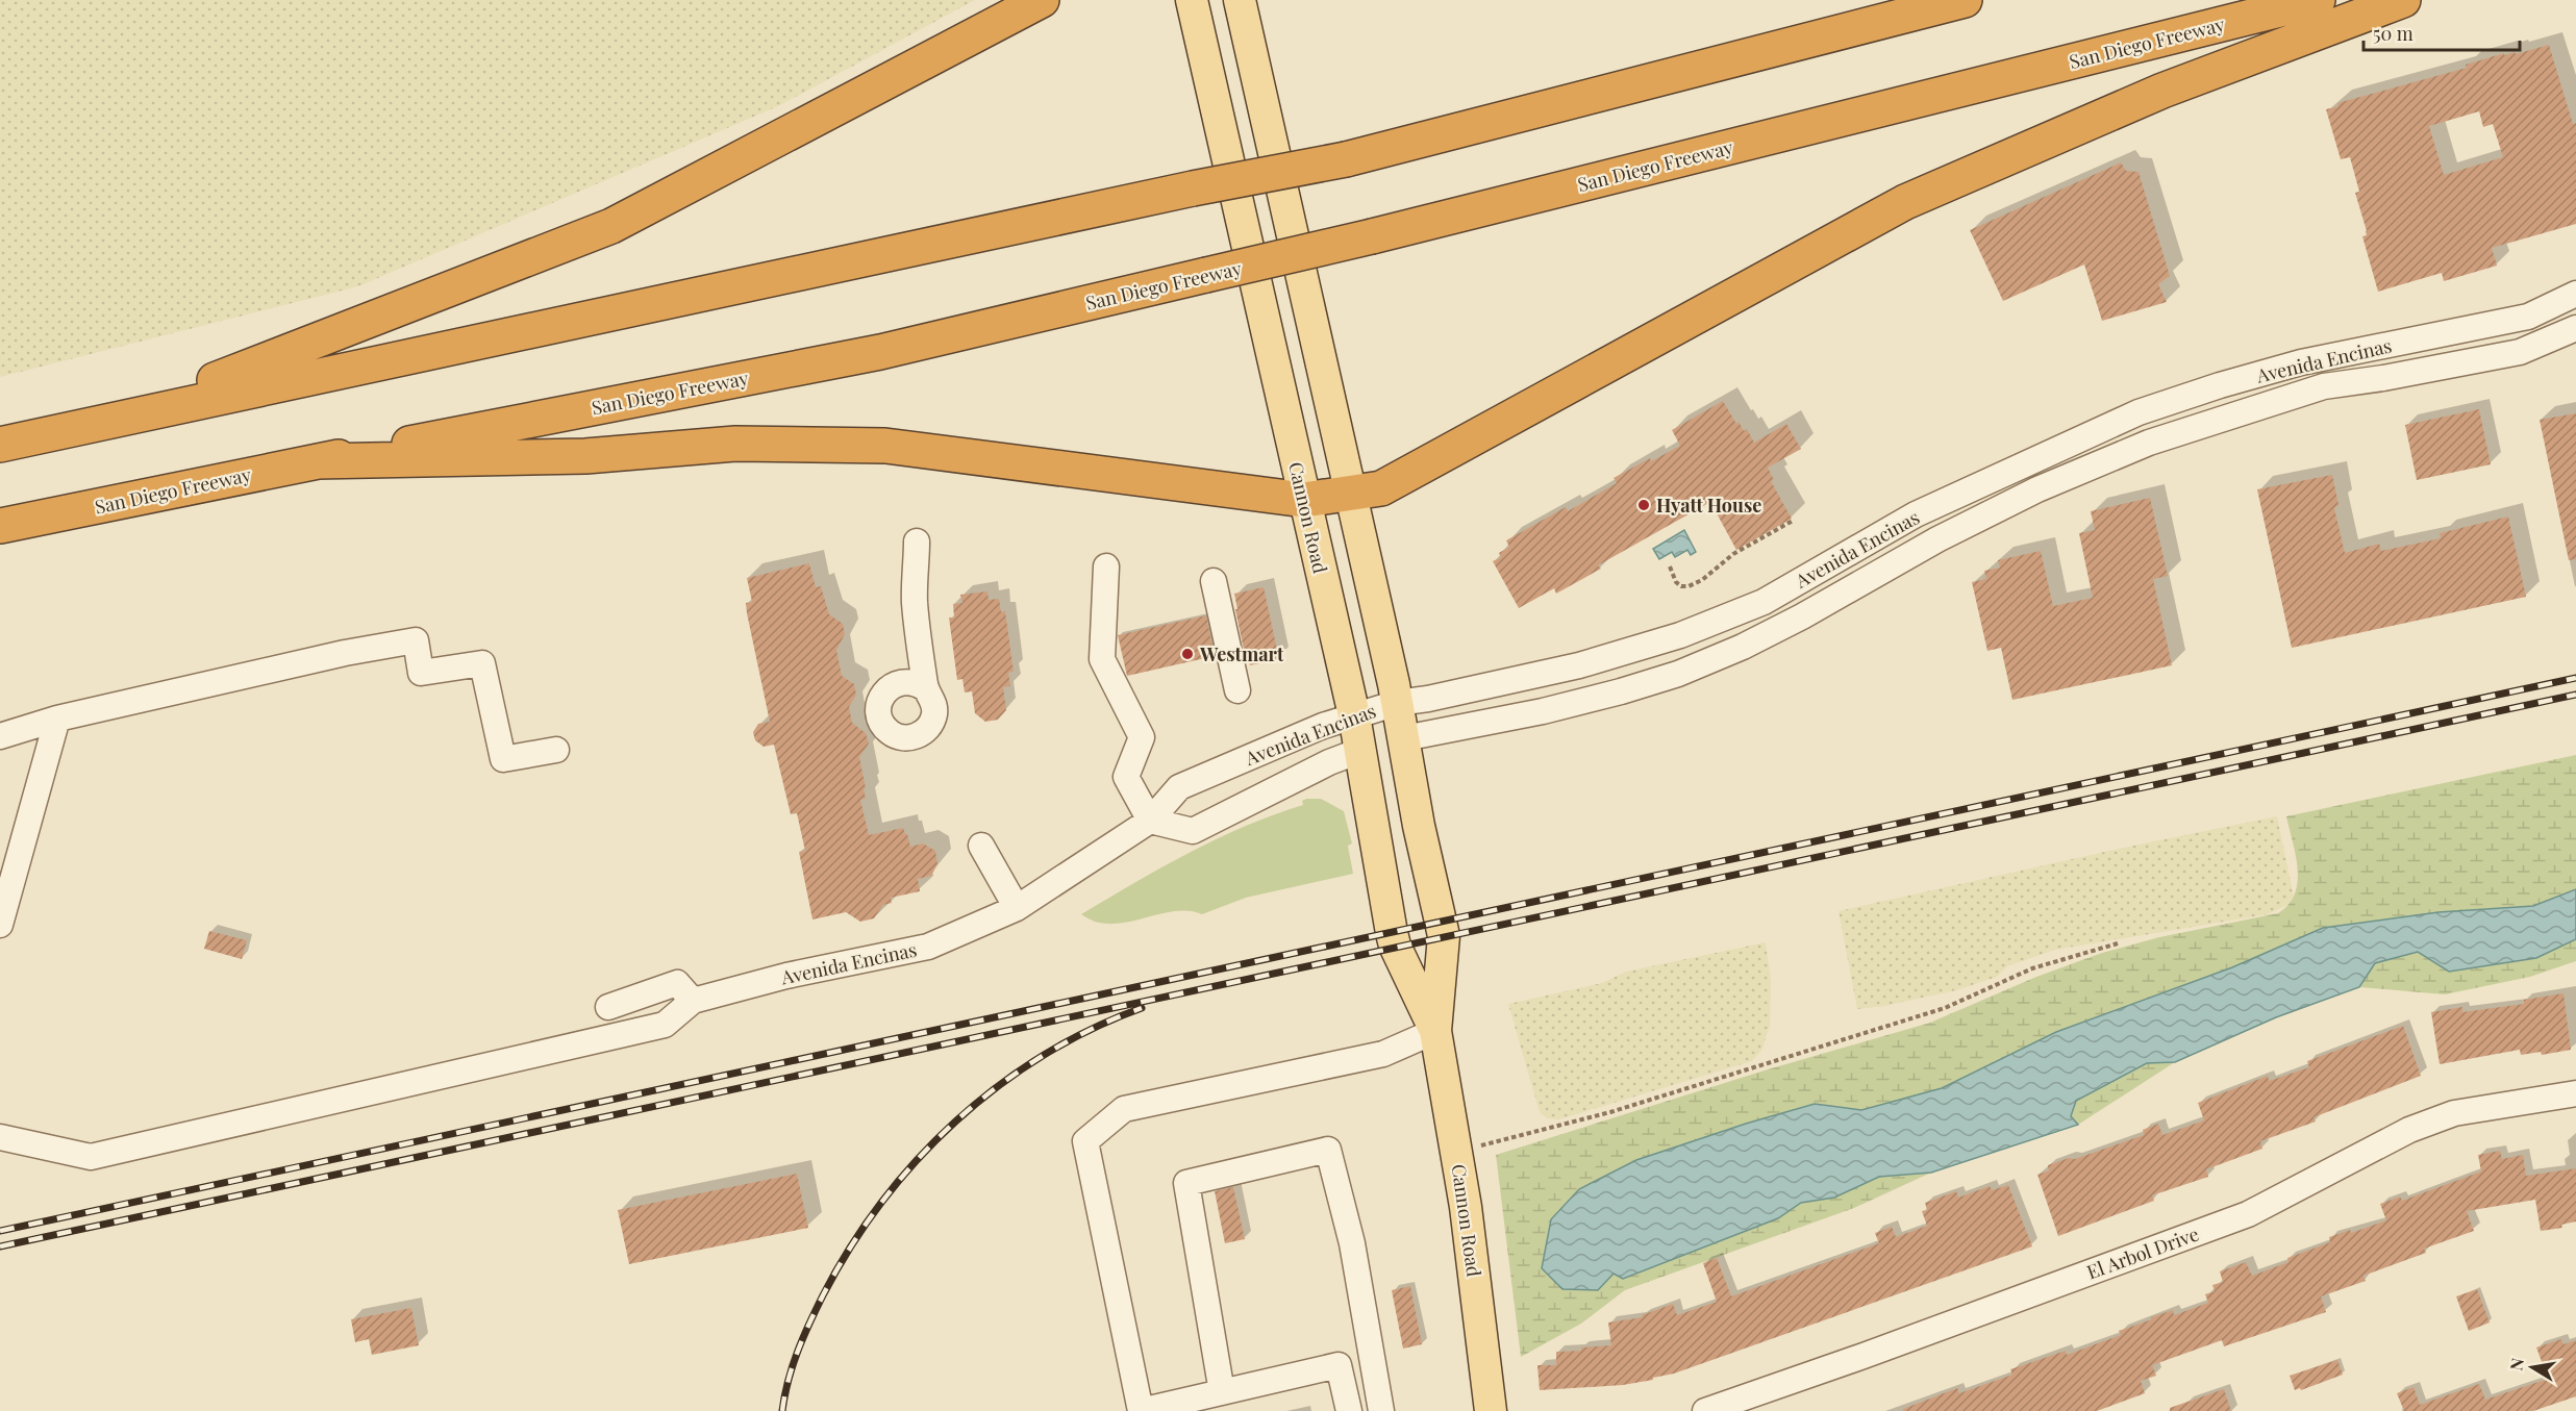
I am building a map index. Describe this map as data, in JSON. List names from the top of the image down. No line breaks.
{"streets":{"highway":["San Diego Freeway"],"main road":["Cannon Road"],"street":["Avenida Encinas","El Arbol Drive"]},"crossings":[["Avenida Encinas","Cannon Road"]],"places":["Hyatt House","Westmart"],"scale_bar":"50 m","north":"left"}
